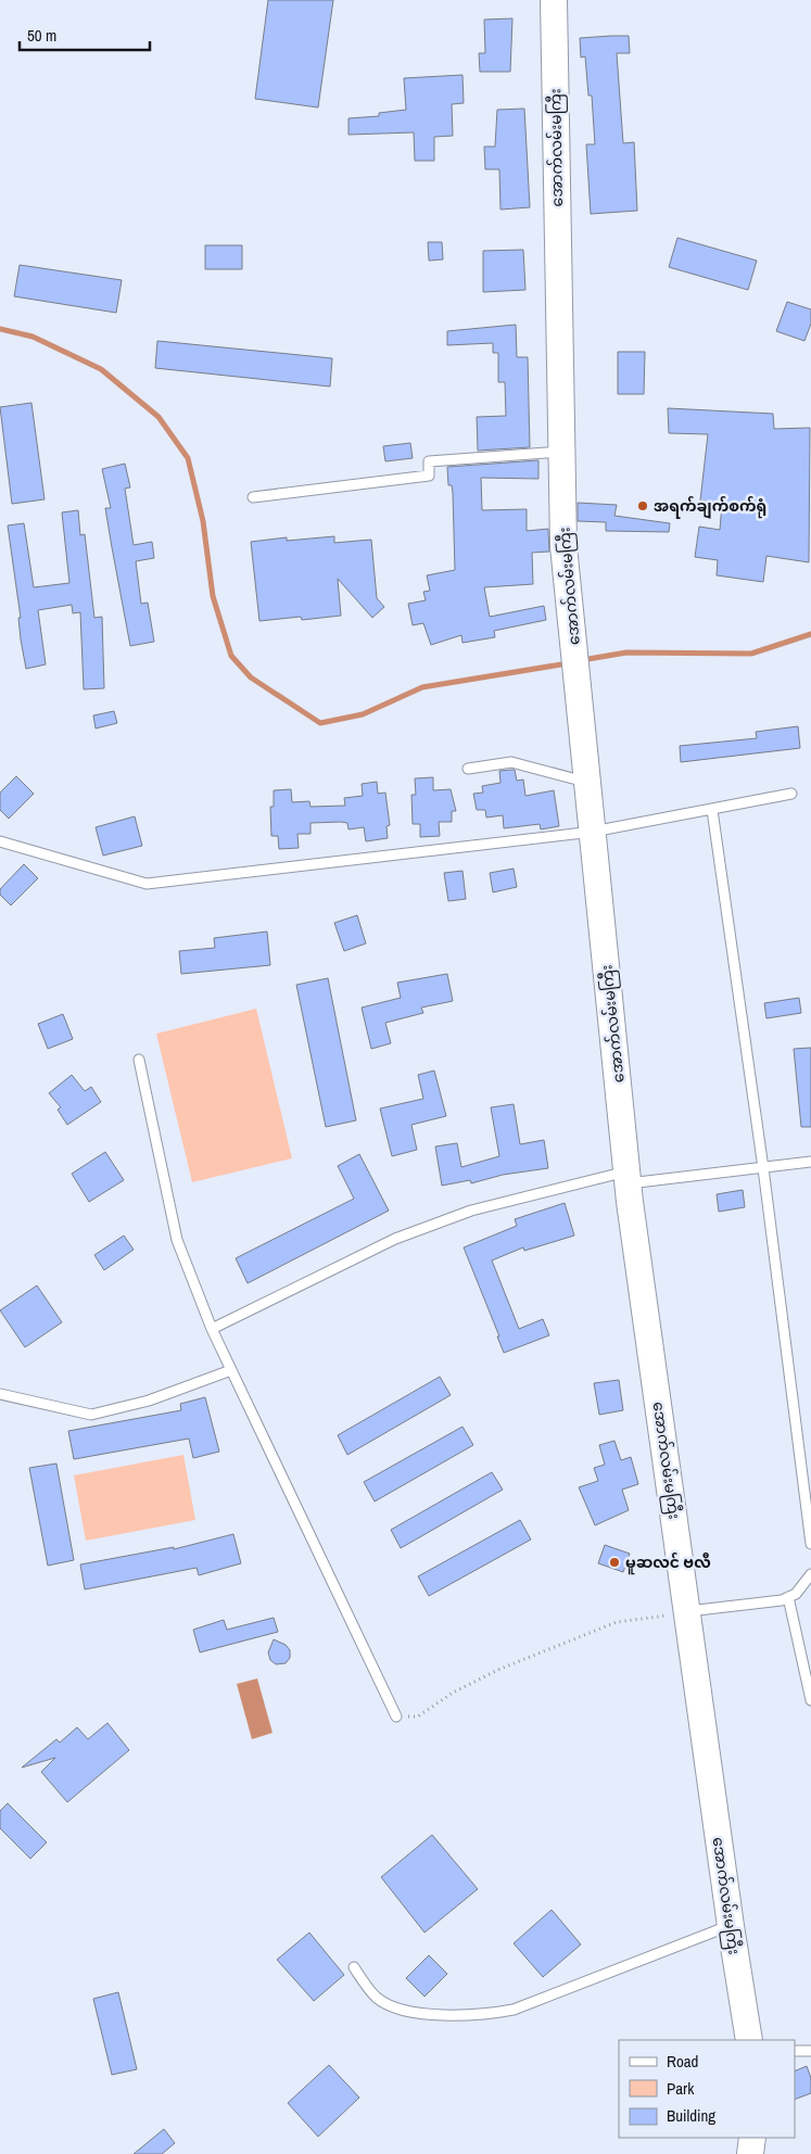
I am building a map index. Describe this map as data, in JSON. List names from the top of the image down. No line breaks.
{"streets":{"main road":["အောက်လမ်းမကြီး"]},"places":["အရက်ချက်စက်ရုံ","မူဆလင် ဗလီ"],"legend":["Road","Park","Building"],"scale_bar":"50 m"}
